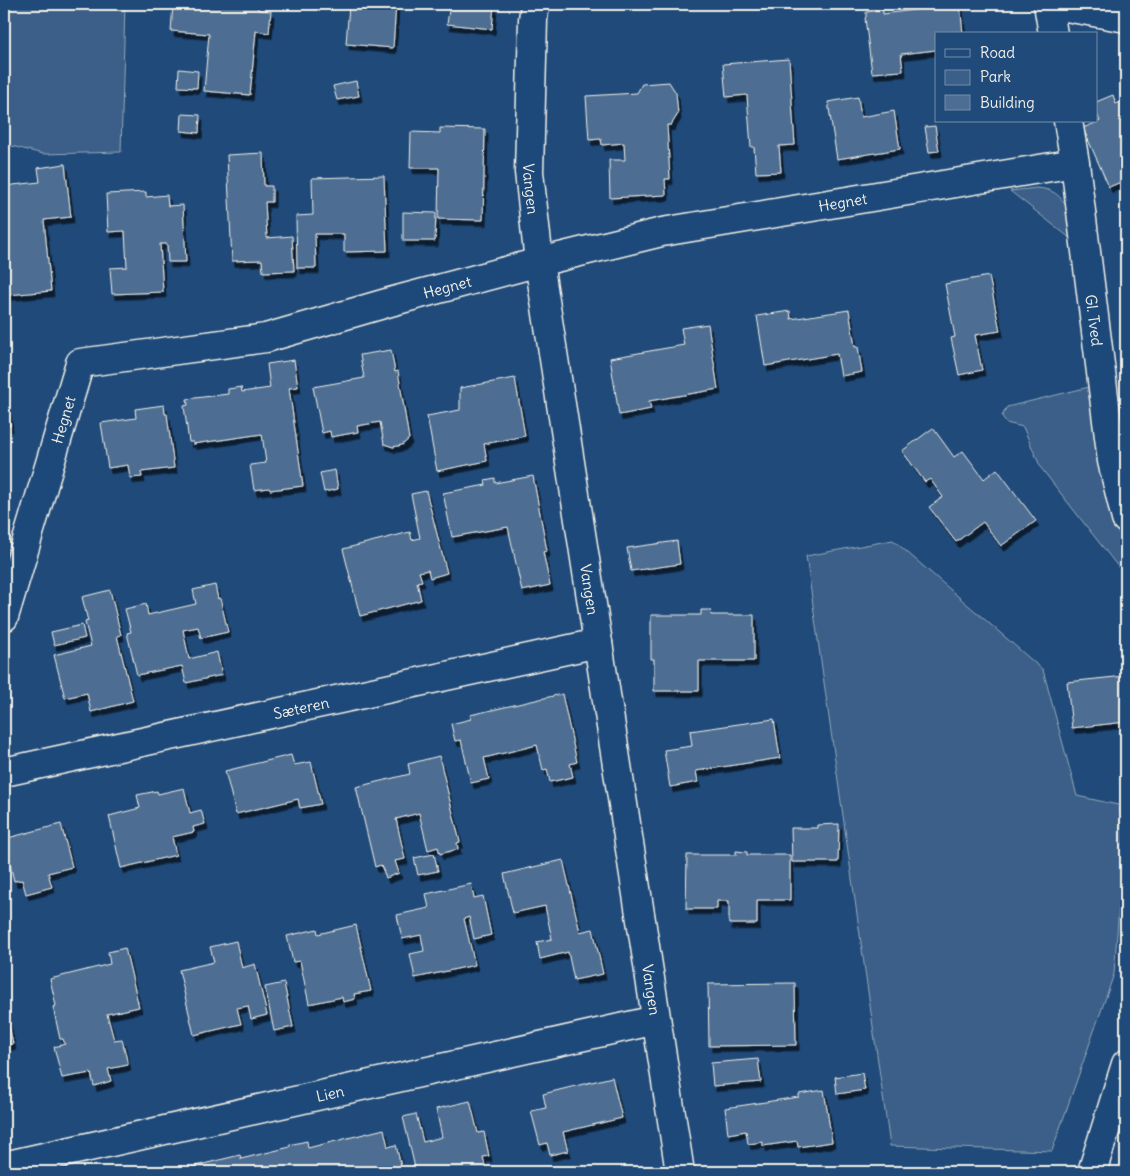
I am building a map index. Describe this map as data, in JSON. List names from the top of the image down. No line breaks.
{"streets":{"street":["Vangen","Hegnet","Gl. Tved","Sæteren","Lien"]},"crossings":[["Vangen","Hegnet"],["Vangen","Sæteren"],["Vangen","Lien"],["Hegnet","Gl. Tved"]],"legend":["Road","Park","Building"]}
